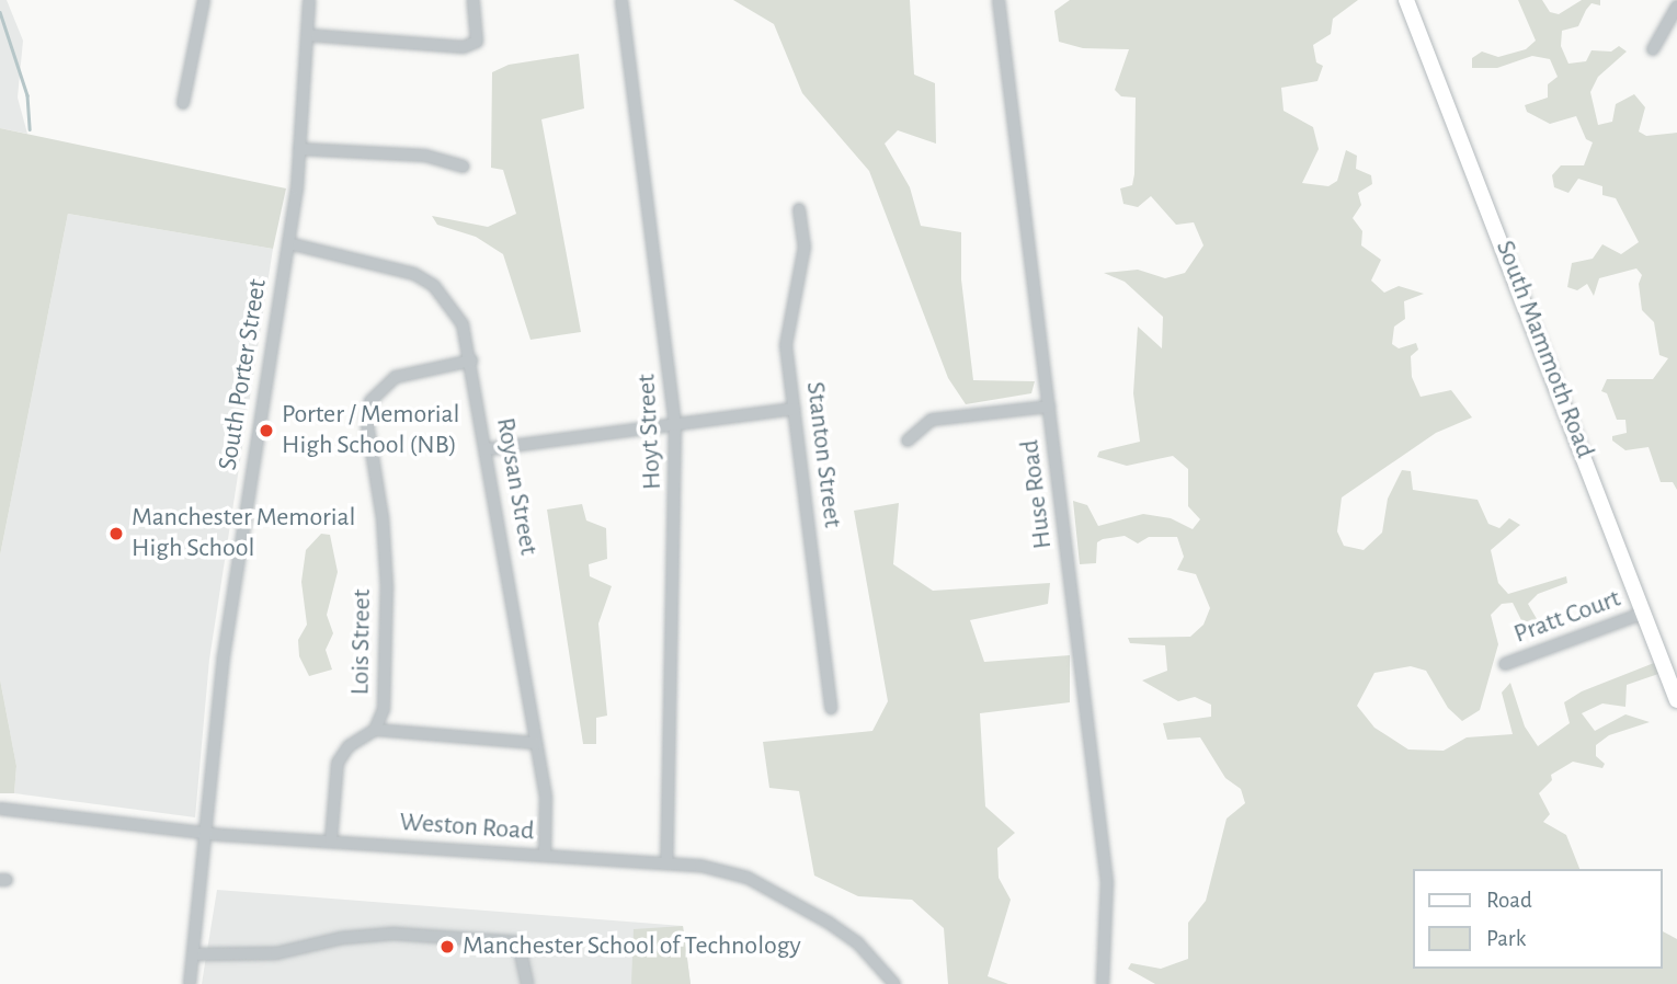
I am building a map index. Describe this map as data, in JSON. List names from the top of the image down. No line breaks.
{"streets":{"main road":["South Mammoth Road"],"street":["South Porter Street","Hoyt Street","Stanton Street","Roysan Street","Huse Road","Pratt Court","Lois Street","Weston Road"]},"crossings":[["South Mammoth Road","Pratt Court"],["South Porter Street","Roysan Street"],["South Porter Street","Weston Road"],["Hoyt Street","Weston Road"],["Roysan Street","Lois Street"],["Roysan Street","Weston Road"],["Lois Street","Weston Road"]],"places":["Porter / Memorial High School (NB)","Manchester Memorial High School","Manchester School of Technology"],"legend":["Road","Park"]}
